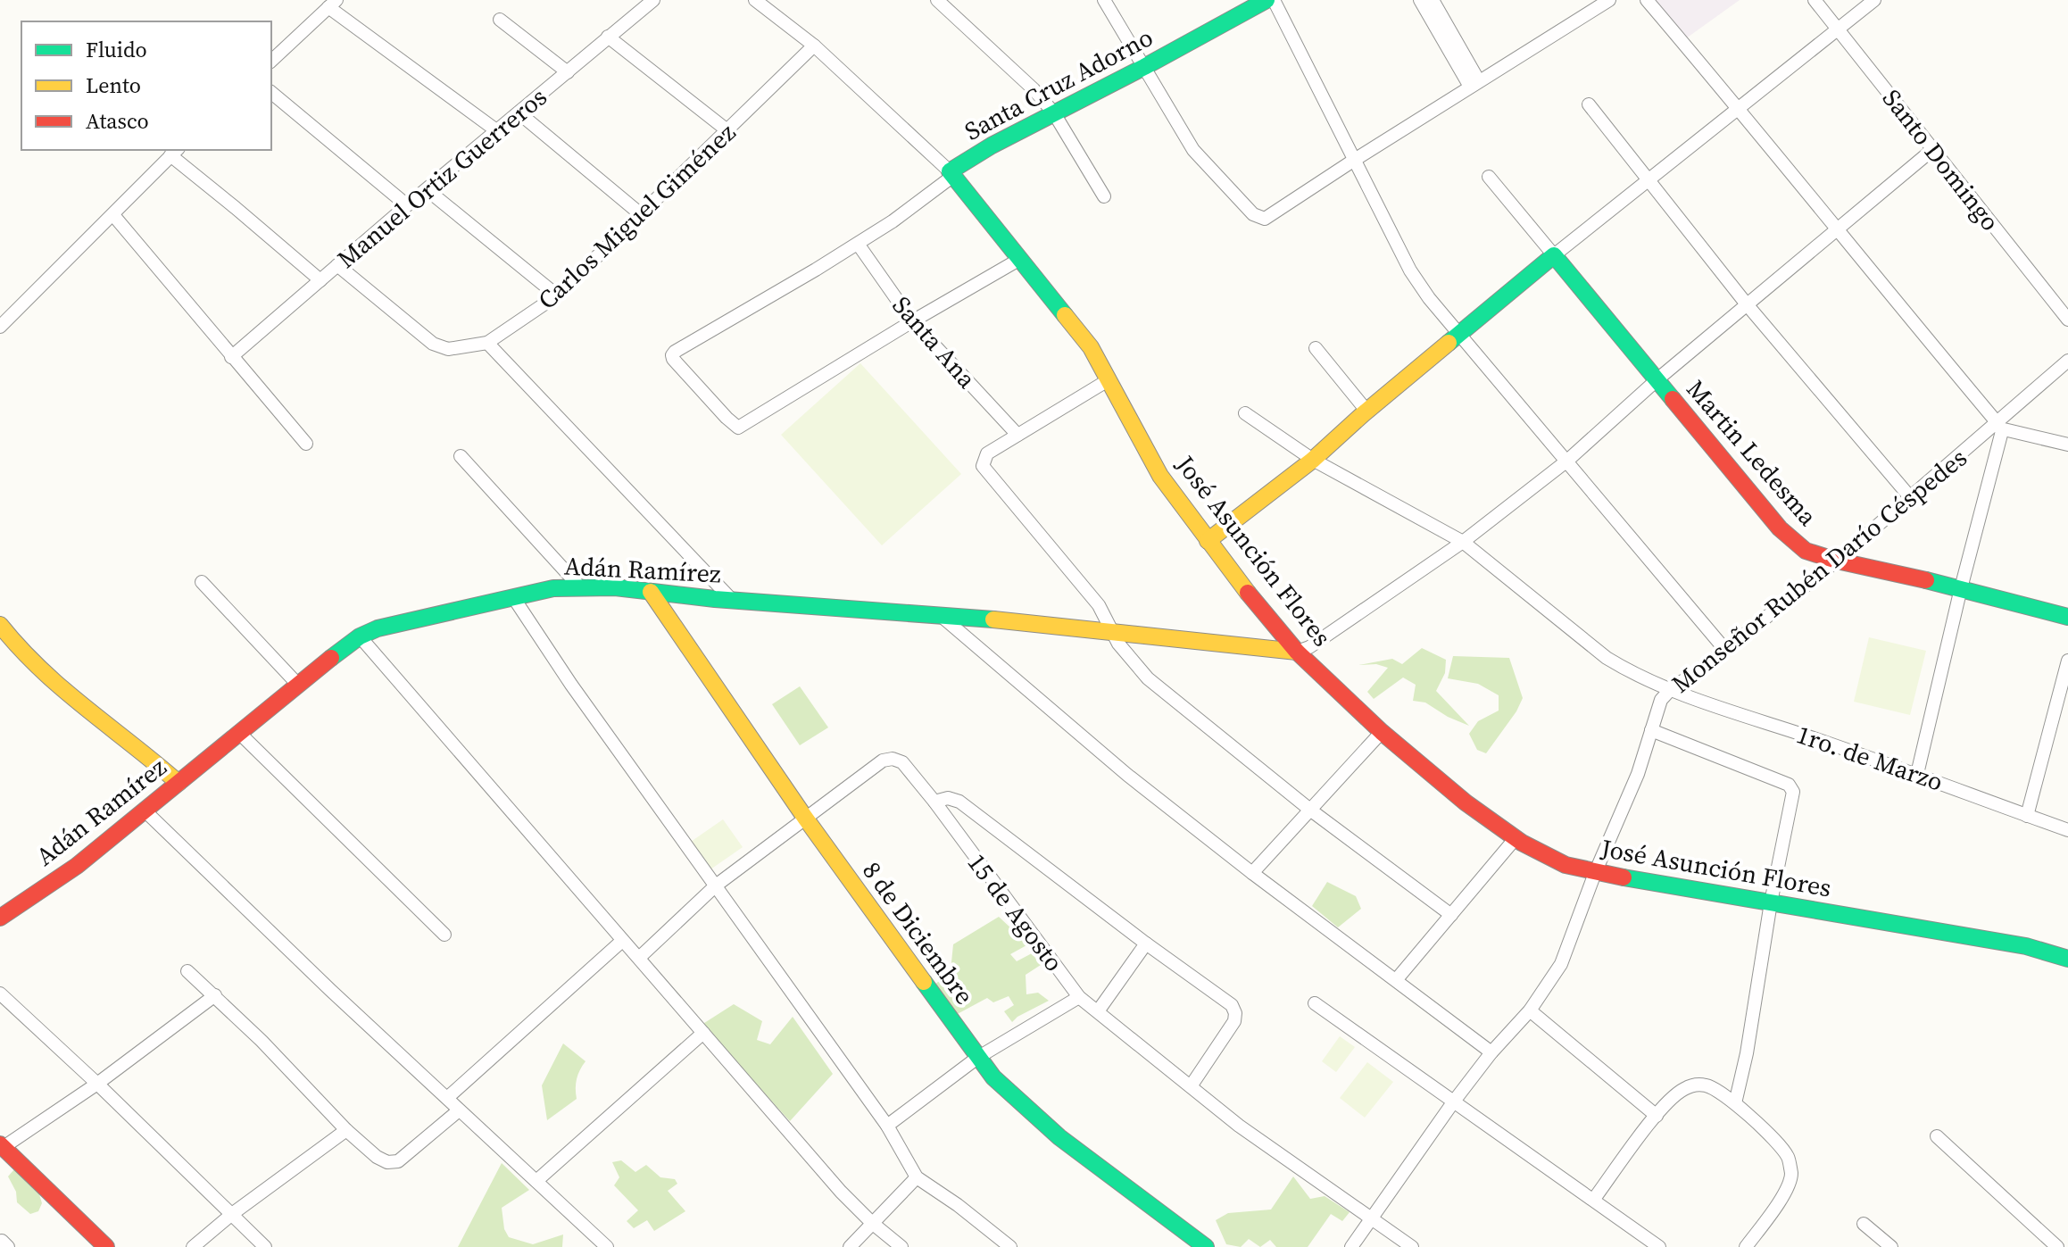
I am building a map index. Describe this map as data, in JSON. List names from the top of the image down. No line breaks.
{"streets":{"street":["Santa Cruz Adorno","Santo Domingo","Manuel Ortiz Guerreros","Carlos Miguel Giménez","Santa Ana","Martin Ledesma","José Asunción Flores","Adán Ramírez","Monseñor Rubén Darío Céspedes","1ro. de Marzo","15 de Agosto","8 de Diciembre"]},"crossings":[["Santa Cruz Adorno","José Asunción Flores"],["Manuel Ortiz Guerreros","Carlos Miguel Giménez"],["Carlos Miguel Giménez","José Asunción Flores"],["Martin Ledesma","Monseñor Rubén Darío Céspedes"],["José Asunción Flores","Adán Ramírez"],["José Asunción Flores","Monseñor Rubén Darío Céspedes"],["Adán Ramírez","8 de Diciembre"],["Monseñor Rubén Darío Céspedes","1ro. de Marzo"],["Monseñor Rubén Darío Céspedes","15 de Agosto"],["15 de Agosto","8 de Diciembre"]],"legend":["Fluido","Lento","Atasco"]}
